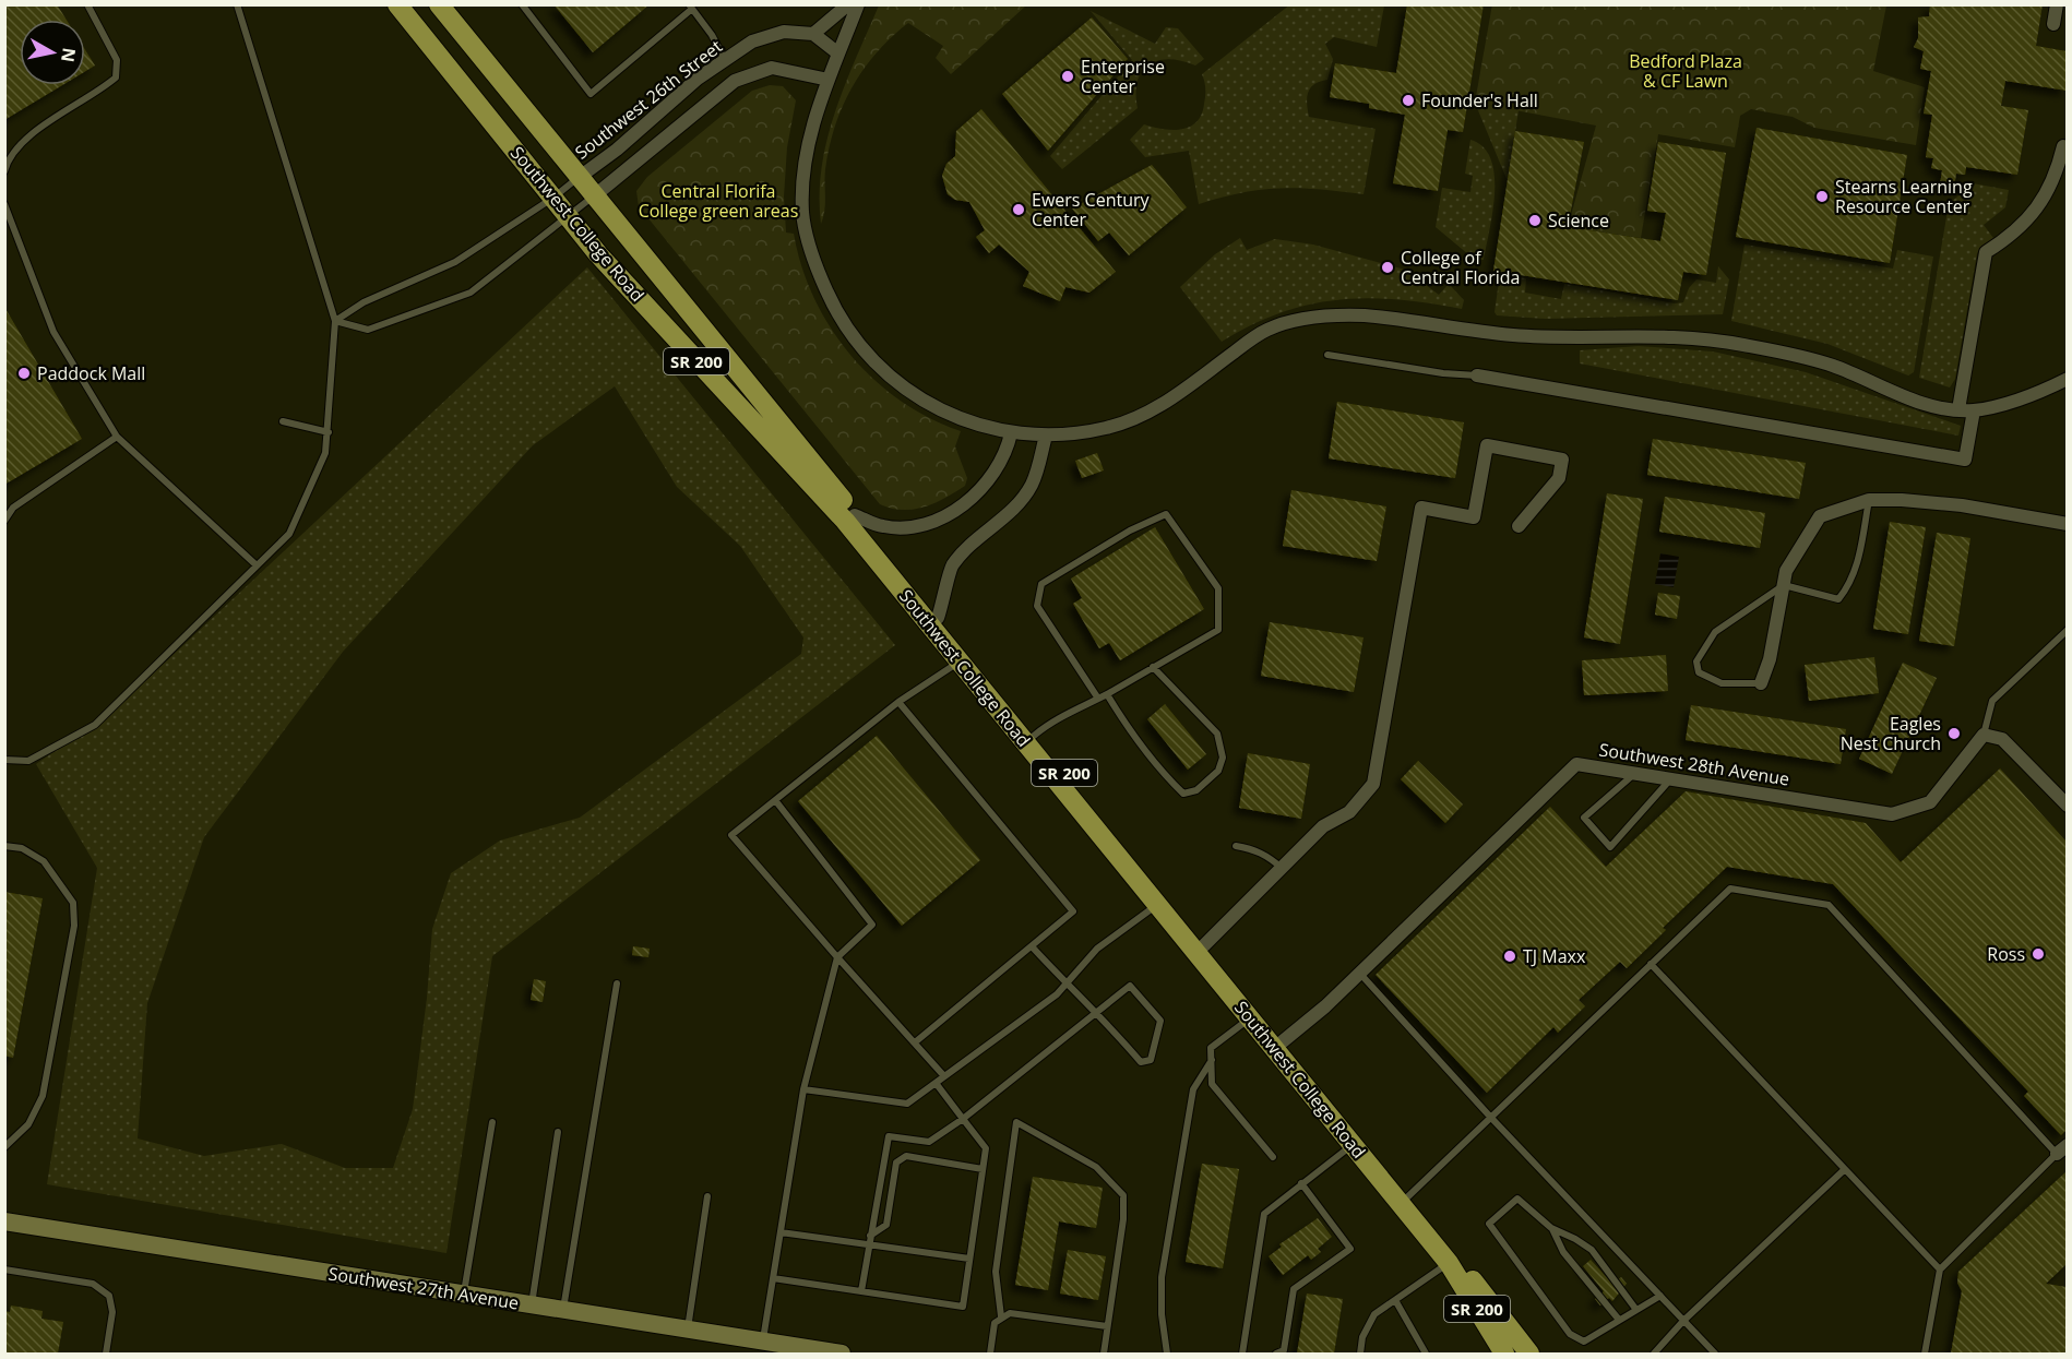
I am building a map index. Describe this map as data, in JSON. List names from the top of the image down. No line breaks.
{"streets":{"main road":["Southwest College Road","SR 200","Southwest 27th Avenue"],"street":["Southwest 26th Street","Southwest 28th Avenue"]},"crossings":[["Southwest 26th Street","Southwest College Road"],["Southwest College Road","Southwest 28th Avenue"]],"parks":["Bedford Plaza & CF Lawn","Central Florifa College green areas"],"places":["Enterprise Center","Founder's Hall","Stearns Learning Resource Center","Ewers Century Center","Science","College of Central Florida","Paddock Mall","Eagles Nest Church","Ross","TJ Maxx"],"north":"right"}
